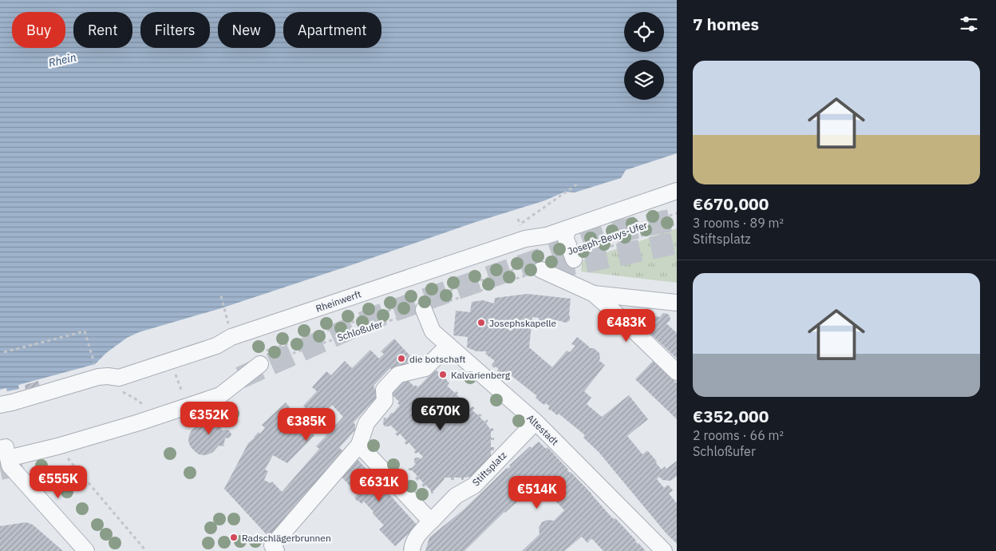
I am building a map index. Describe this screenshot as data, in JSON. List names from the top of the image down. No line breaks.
{"streets":{"street":["Rheinwerft","Altestadt","Stiftsplatz"],"path":["Joseph-Beuys-Ufer","Schloßufer"]},"crossings":[["Schloßufer","Altestadt"],["Altestadt","Stiftsplatz"]],"water":["Rhein"],"places":["Josephskapelle","die botschaft","Kalvarienberg","Radschlägerbrunnen"],"page":{"heading":"7 homes","chip":["Buy","Rent","Filters","New","Apartment"],"list":[{"name":"€670,000","note":"3 rooms · 89 m² · Stiftsplatz"},{"name":"€352,000","note":"2 rooms · 66 m² · Schloßufer"}],"price":["€483K","€670K","€352K","€385K","€555K","€631K","€514K"]}}
